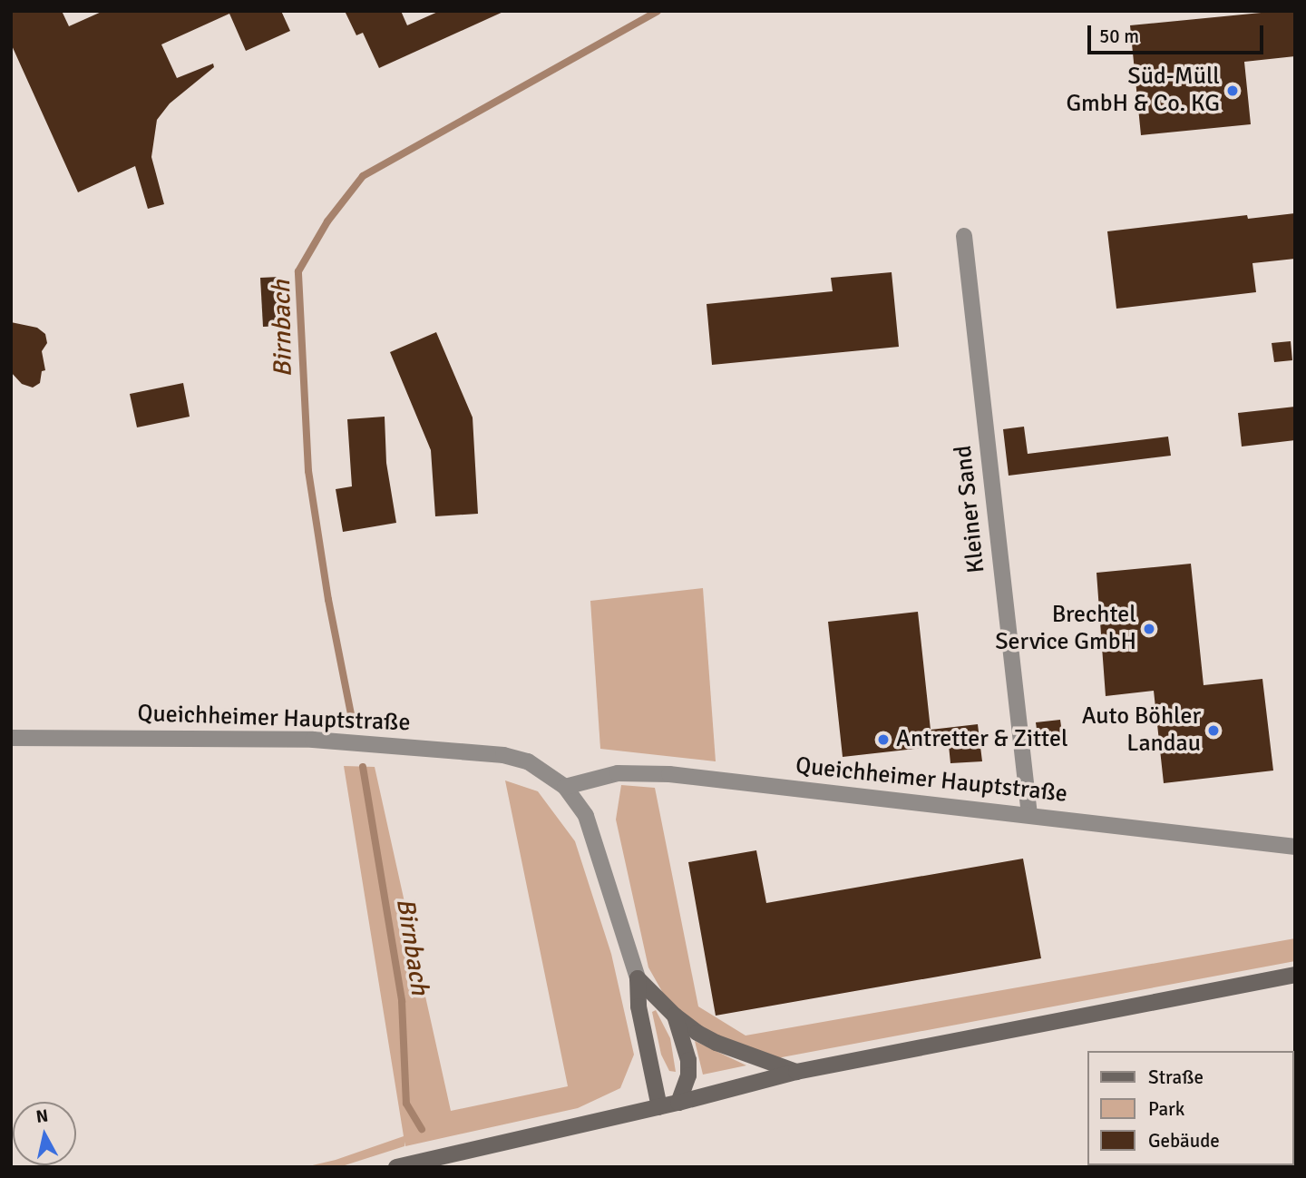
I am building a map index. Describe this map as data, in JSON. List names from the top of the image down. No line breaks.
{"streets":{"street":["Kleiner Sand","Queichheimer Hauptstraße"]},"crossings":[["Kleiner Sand","Queichheimer Hauptstraße"]],"water":["Birnbach"],"places":["Süd-Müll GmbH & Co. KG","Brechtel Service GmbH","Auto Böhler Landau","Antretter & Zittel"],"legend":["Straße","Park","Gebäude"],"scale_bar":"50 m","north":"top"}
